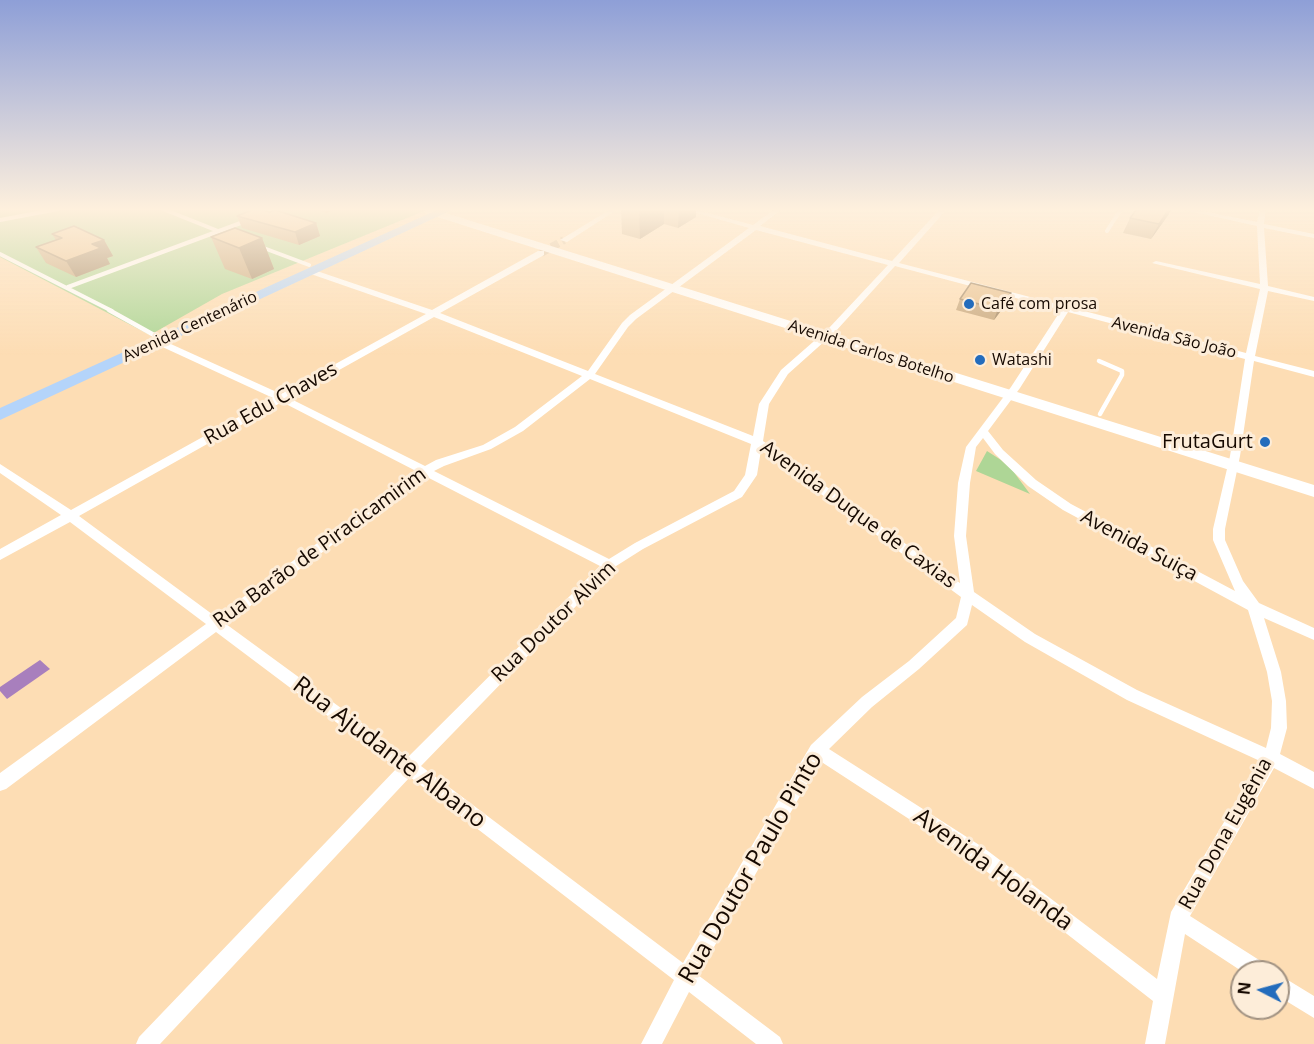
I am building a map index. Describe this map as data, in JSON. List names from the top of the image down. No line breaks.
{"streets":{"highway":["Avenida Centenário"],"main road":["Avenida Carlos Botelho"],"street":["Avenida São João","Rua Edu Chaves","Avenida Duque de Caxias","Avenida Suiça","Rua Barão de Piracicamirim","Rua Doutor Alvim","Rua Ajudante Albano","Rua Dona Eugênia","Rua Doutor Paulo Pinto","Avenida Holanda"]},"crossings":[["Avenida Centenário","Avenida Duque de Caxias"],["Avenida São João","Rua Doutor Alvim"],["Avenida São João","Rua Dona Eugênia"],["Avenida São João","Rua Doutor Paulo Pinto"],["Avenida Carlos Botelho","Rua Barão de Piracicamirim"],["Avenida Carlos Botelho","Rua Doutor Alvim"],["Avenida Carlos Botelho","Rua Dona Eugênia"],["Avenida Carlos Botelho","Rua Doutor Paulo Pinto"],["Rua Edu Chaves","Avenida Duque de Caxias"],["Rua Edu Chaves","Rua Ajudante Albano"],["Avenida Duque de Caxias","Rua Barão de Piracicamirim"],["Avenida Duque de Caxias","Rua Doutor Alvim"],["Avenida Duque de Caxias","Rua Dona Eugênia"],["Avenida Duque de Caxias","Rua Doutor Paulo Pinto"],["Avenida Suiça","Rua Dona Eugênia"],["Avenida Suiça","Rua Doutor Paulo Pinto"],["Rua Barão de Piracicamirim","Rua Ajudante Albano"],["Rua Doutor Alvim","Rua Ajudante Albano"],["Rua Ajudante Albano","Rua Doutor Paulo Pinto"],["Rua Dona Eugênia","Avenida Holanda"],["Rua Doutor Paulo Pinto","Avenida Holanda"]],"places":["Café com prosa","Watashi","FrutaGurt"],"north":"left"}
